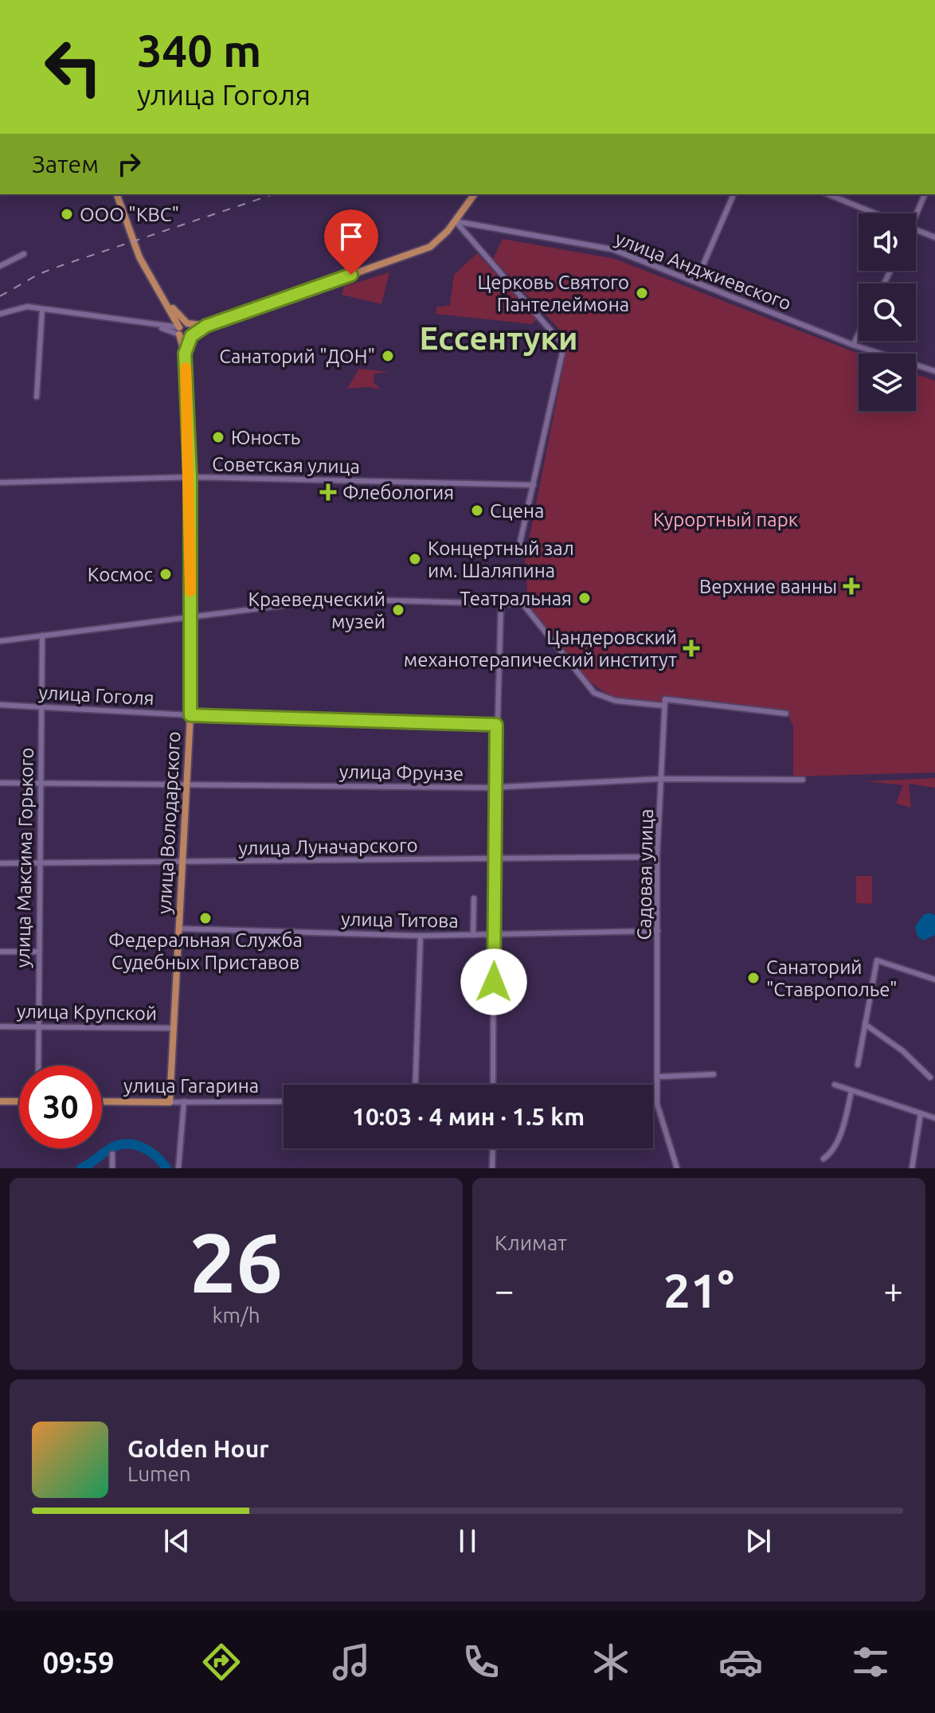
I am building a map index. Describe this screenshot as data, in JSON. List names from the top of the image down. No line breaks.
{"streets":{"main road":["улица Володарского","улица Гагарина"],"street":["улица Анджиевского","Советская улица","улица Гоголя","улица Фрунзе","улица Луначарского","улица Максима Горького","Садовая улица","улица Титова","улица Крупской"]},"crossings":[["Советская улица","улица Володарского"],["улица Гоголя","улица Володарского"],["улица Гоголя","улица Максима Горького"],["улица Фрунзе","улица Володарского"],["улица Фрунзе","улица Максима Горького"],["улица Фрунзе","Садовая улица"],["улица Володарского","улица Луначарского"],["улица Володарского","улица Титова"],["улица Володарского","улица Крупской"],["улица Володарского","улица Гагарина"],["улица Луначарского","улица Максима Горького"],["улица Луначарского","Садовая улица"],["улица Максима Горького","улица Крупской"],["Садовая улица","улица Титова"]],"districts":["Ессентуки"],"parks":["Курортный парк"],"places":{"other":["ООО \"КВС\"","Церковь Святого Пантелеймона","Санаторий \"ДОН\"","Юность","Сцена","Концертный зал им. Шаляпина","Космос","Театральная","Краеведческий музей","Федеральная Служба Судебных Приставов","Санаторий \"Ставрополье\""],"health":["Флебология","Верхние ванны","Цандеровский механотерапический институт"]},"page":{"turn":["340 m","улица Гоголя"],"then":"Затем","limit":"30","trip":"10:03 · 4 мин · 1.5 km","tile":[["26","km/h"],"Климат"],"heat":["−","21°","+"],"song":["Golden Hour","Lumen"],"tabs":"09:59"}}
